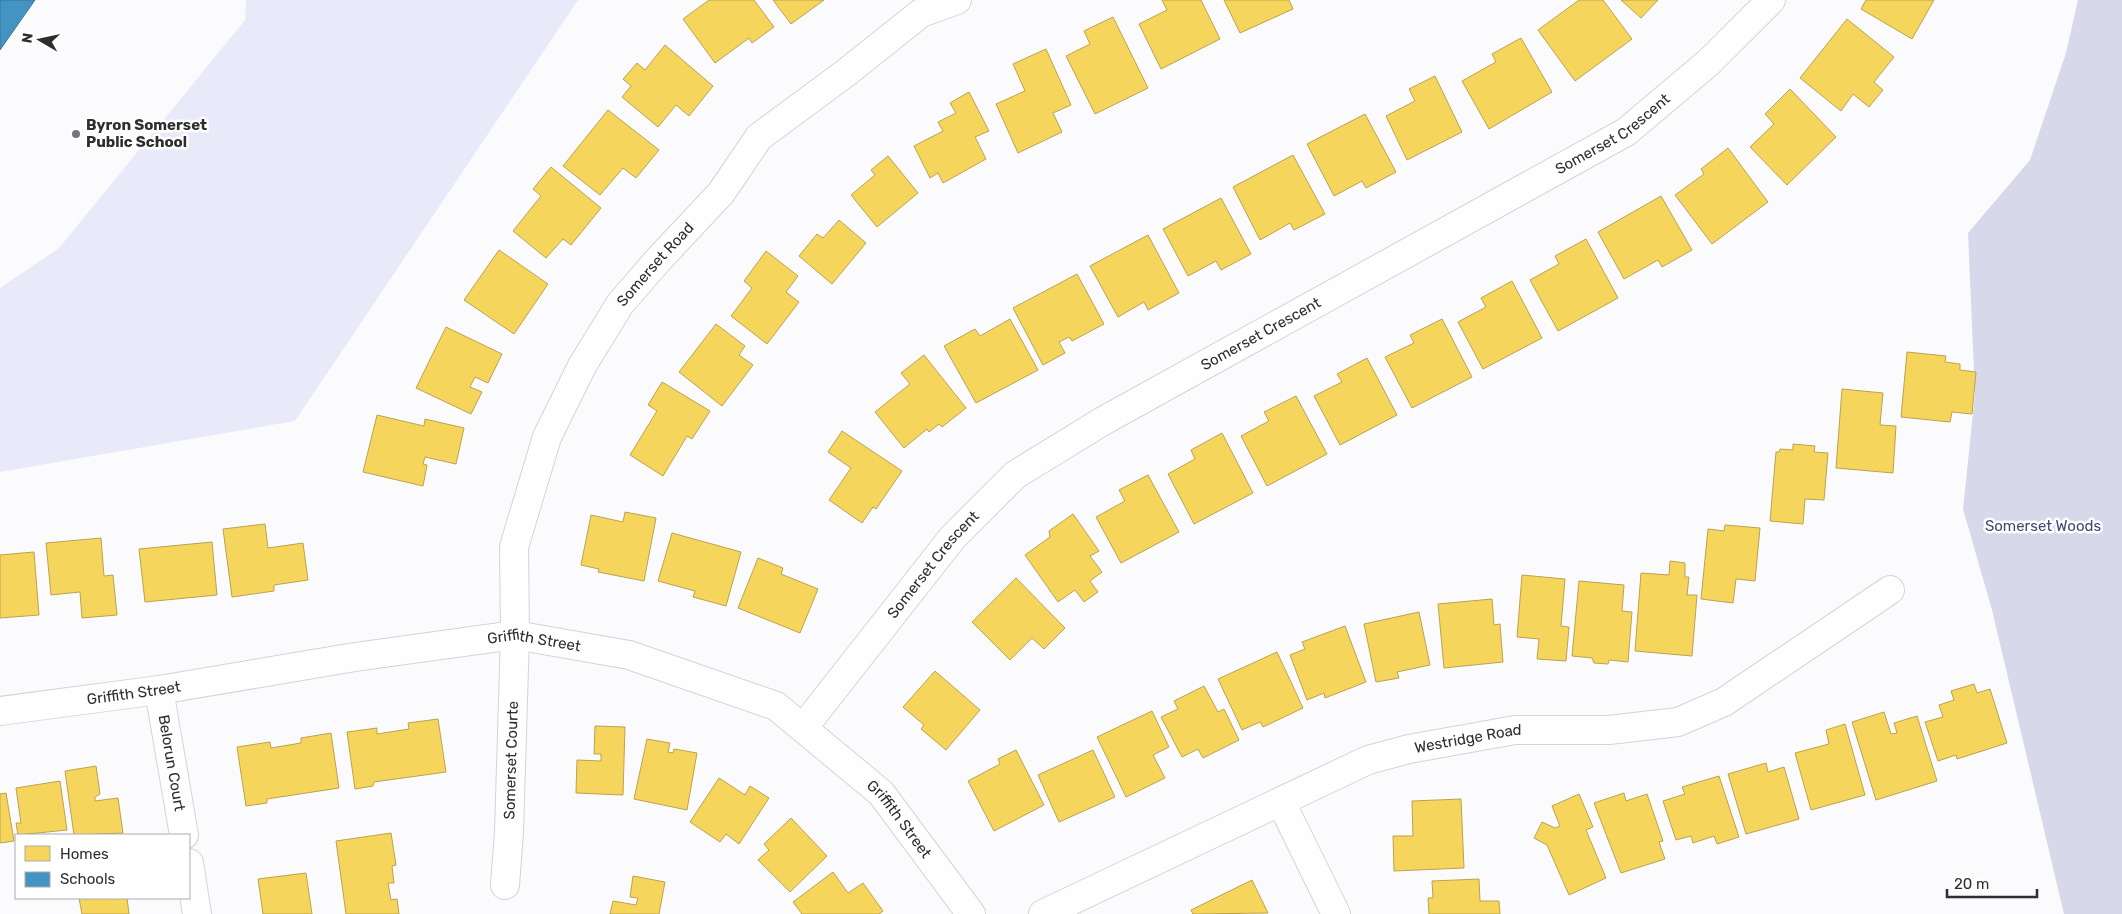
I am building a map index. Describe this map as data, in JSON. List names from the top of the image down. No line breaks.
{"streets":{"street":["Somerset Crescent","Somerset Road","Griffith Street","Westridge Road","Somerset Courte","Belorun Court"]},"crossings":[["Somerset Crescent","Griffith Street"],["Somerset Road","Griffith Street"],["Somerset Road","Somerset Courte"],["Griffith Street","Somerset Courte"],["Griffith Street","Belorun Court"]],"parks":["Somerset Woods"],"places":["Byron Somerset Public School"],"legend":["Homes","Schools"],"scale_bar":"20 m","north":"left"}
